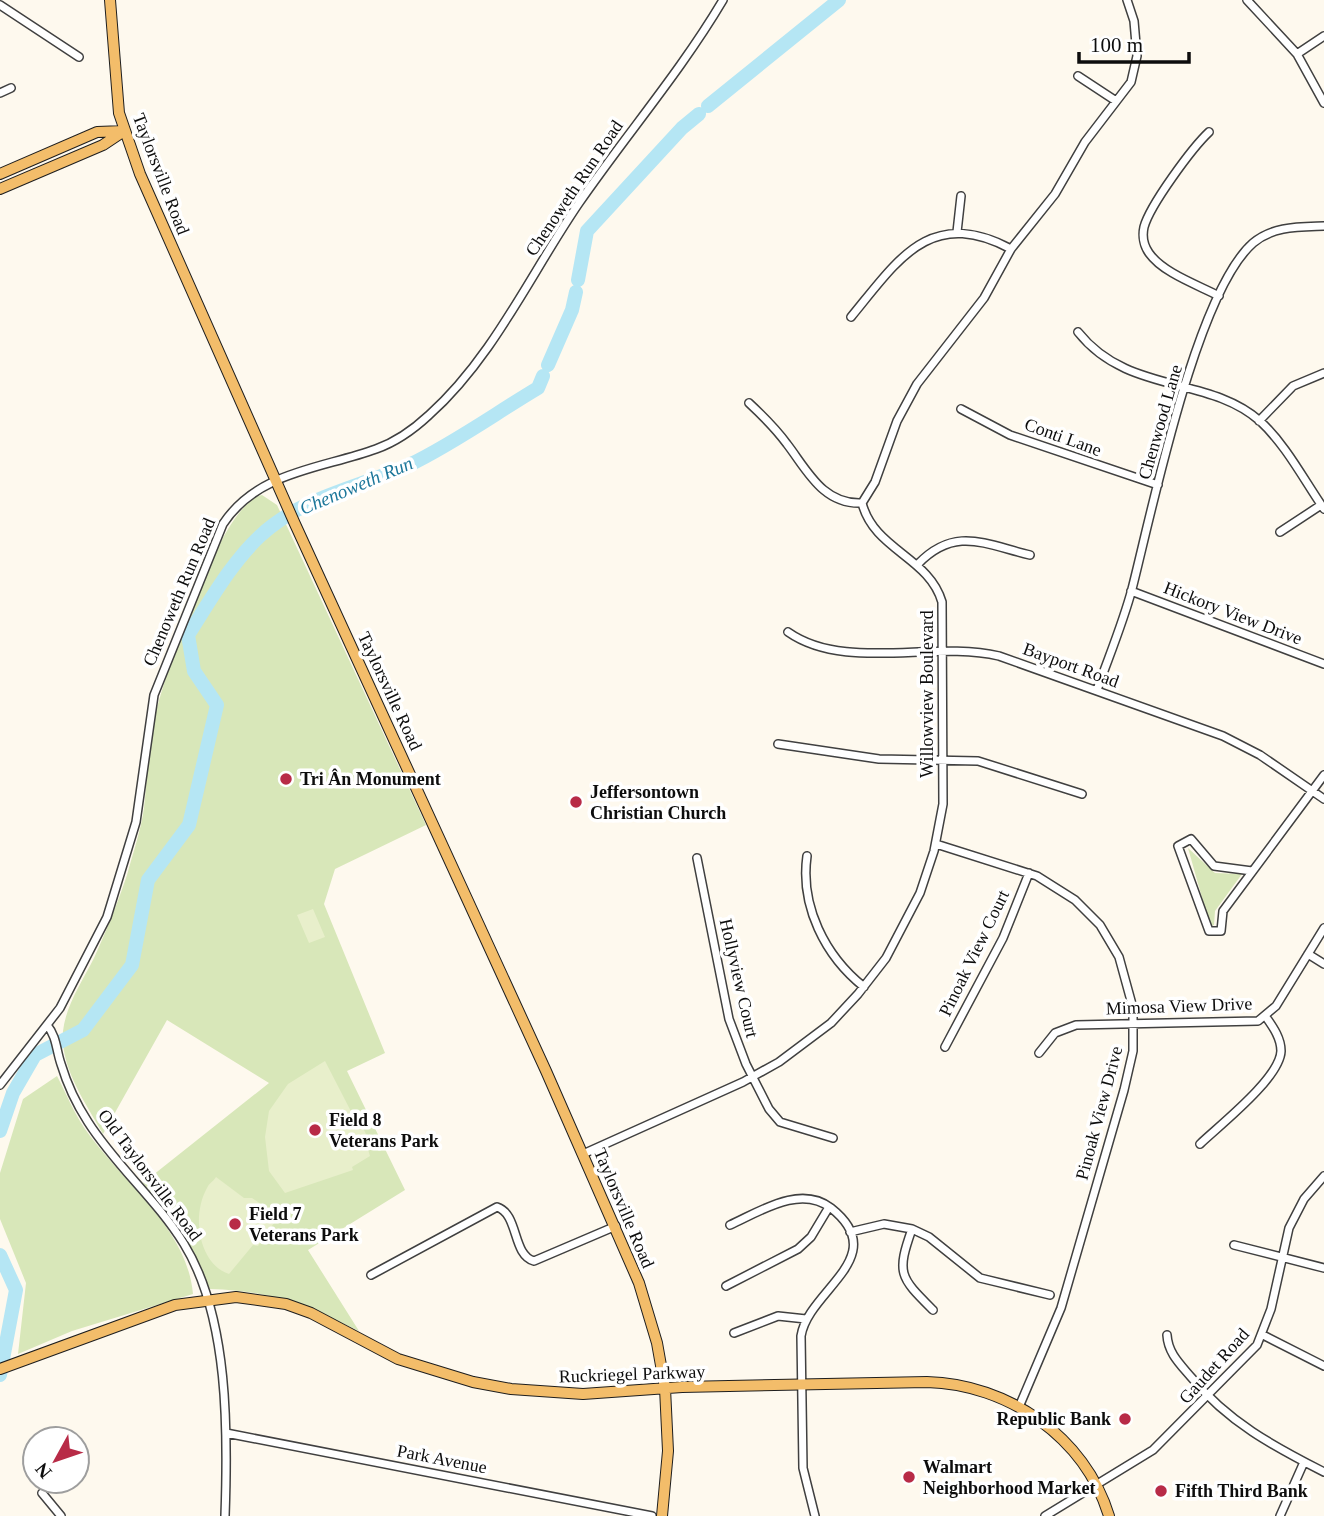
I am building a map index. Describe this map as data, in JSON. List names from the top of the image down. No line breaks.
{"streets":{"main road":["Taylorsville Road","Ruckriegel Parkway"],"street":["Chenoweth Run Road","Chenwood Lane","Conti Lane","Hickory View Drive","Bayport Road","Willowview Boulevard","Pinoak View Court","Hollyview Court","Mimosa View Drive","Pinoak View Drive","Old Taylorsville Road","Gaudet Road","Park Avenue"]},"crossings":[["Taylorsville Road","Chenoweth Run Road"],["Taylorsville Road","Willowview Boulevard"],["Taylorsville Road","Ruckriegel Parkway"],["Chenoweth Run Road","Old Taylorsville Road"],["Chenwood Lane","Conti Lane"],["Chenwood Lane","Hickory View Drive"],["Chenwood Lane","Bayport Road"],["Bayport Road","Willowview Boulevard"],["Willowview Boulevard","Hollyview Court"],["Willowview Boulevard","Pinoak View Drive"],["Pinoak View Court","Pinoak View Drive"],["Mimosa View Drive","Pinoak View Drive"],["Pinoak View Drive","Ruckriegel Parkway"],["Old Taylorsville Road","Ruckriegel Parkway"],["Old Taylorsville Road","Park Avenue"],["Gaudet Road","Ruckriegel Parkway"]],"water":["Chenoweth Run"],"places":["Tri Ân Monument","Jeffersontown Christian Church","Field 8 Veterans Park","Field 7 Veterans Park","Republic Bank","Walmart Neighborhood Market","Fifth Third Bank"],"scale_bar":"100 m","north":"bottom left"}
